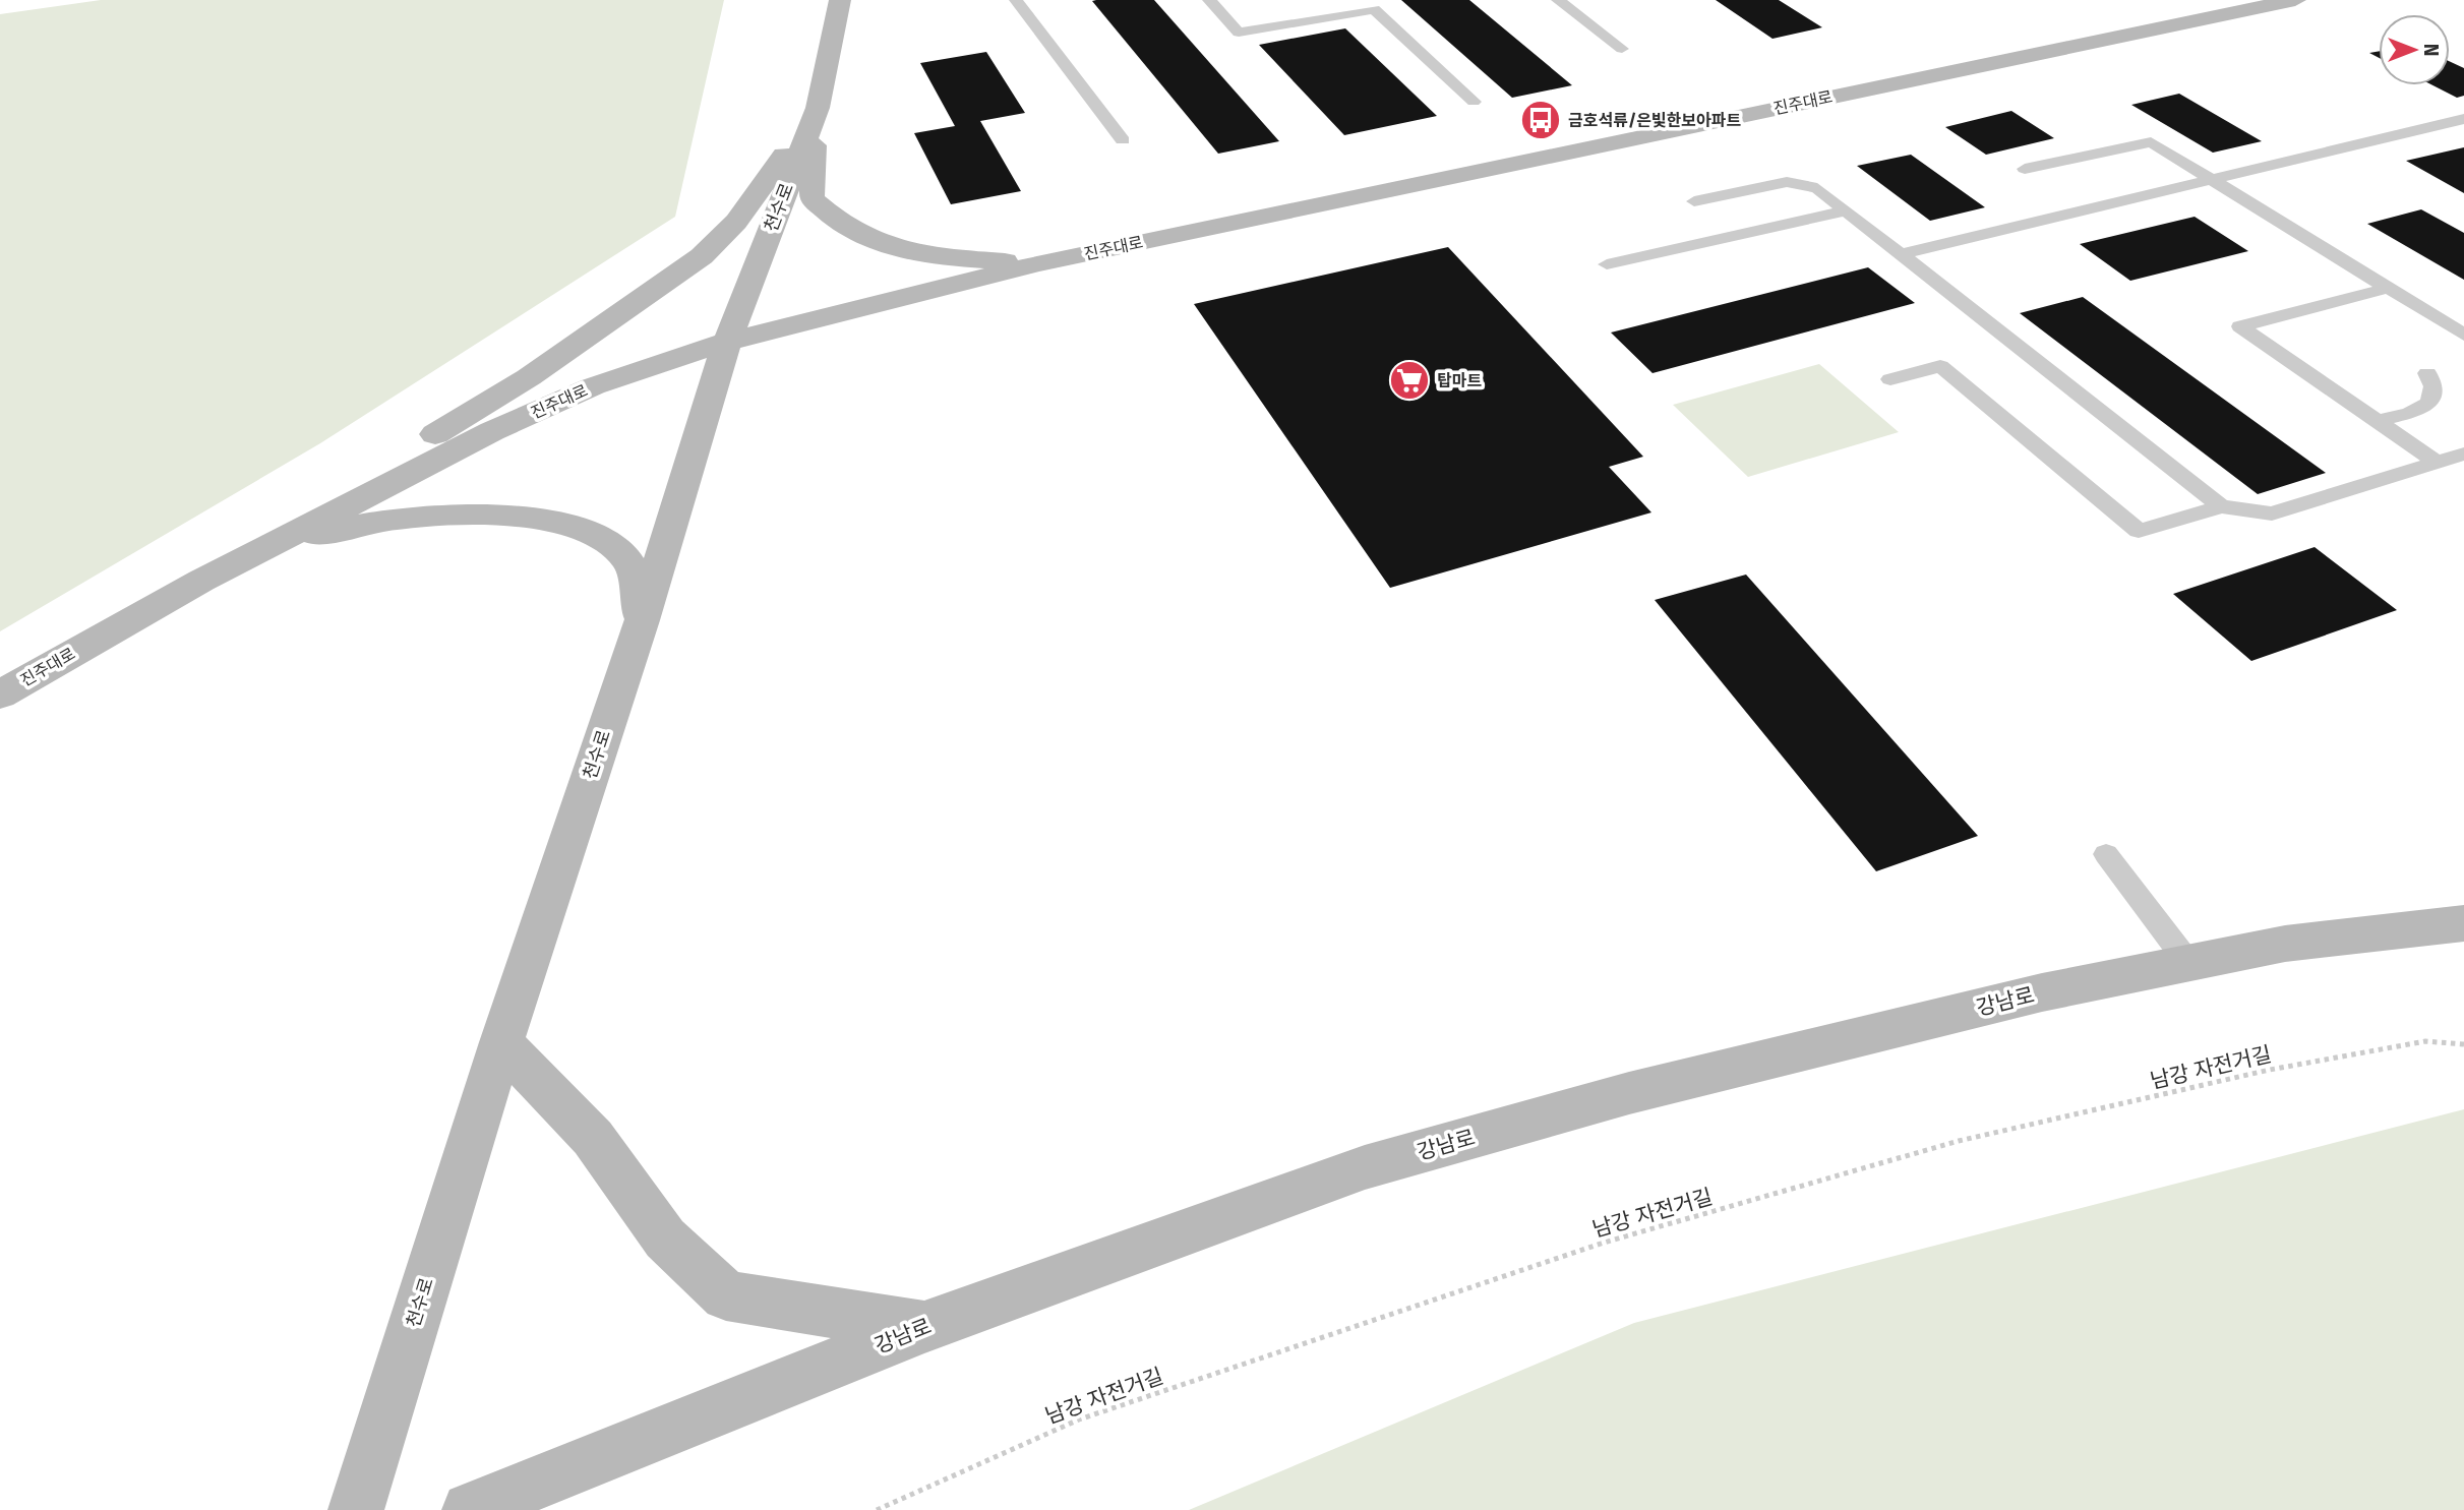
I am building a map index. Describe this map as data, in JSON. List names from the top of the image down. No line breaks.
{"streets":{"street":["진주대로","천수로","강남로"],"path":["남강 자전거길"]},"crossings":[["진주대로","천수로"]],"places":{"bus stop":["금호석류/은빛한보아파트"],"supermarket":["탑마트"]},"north":"right"}
